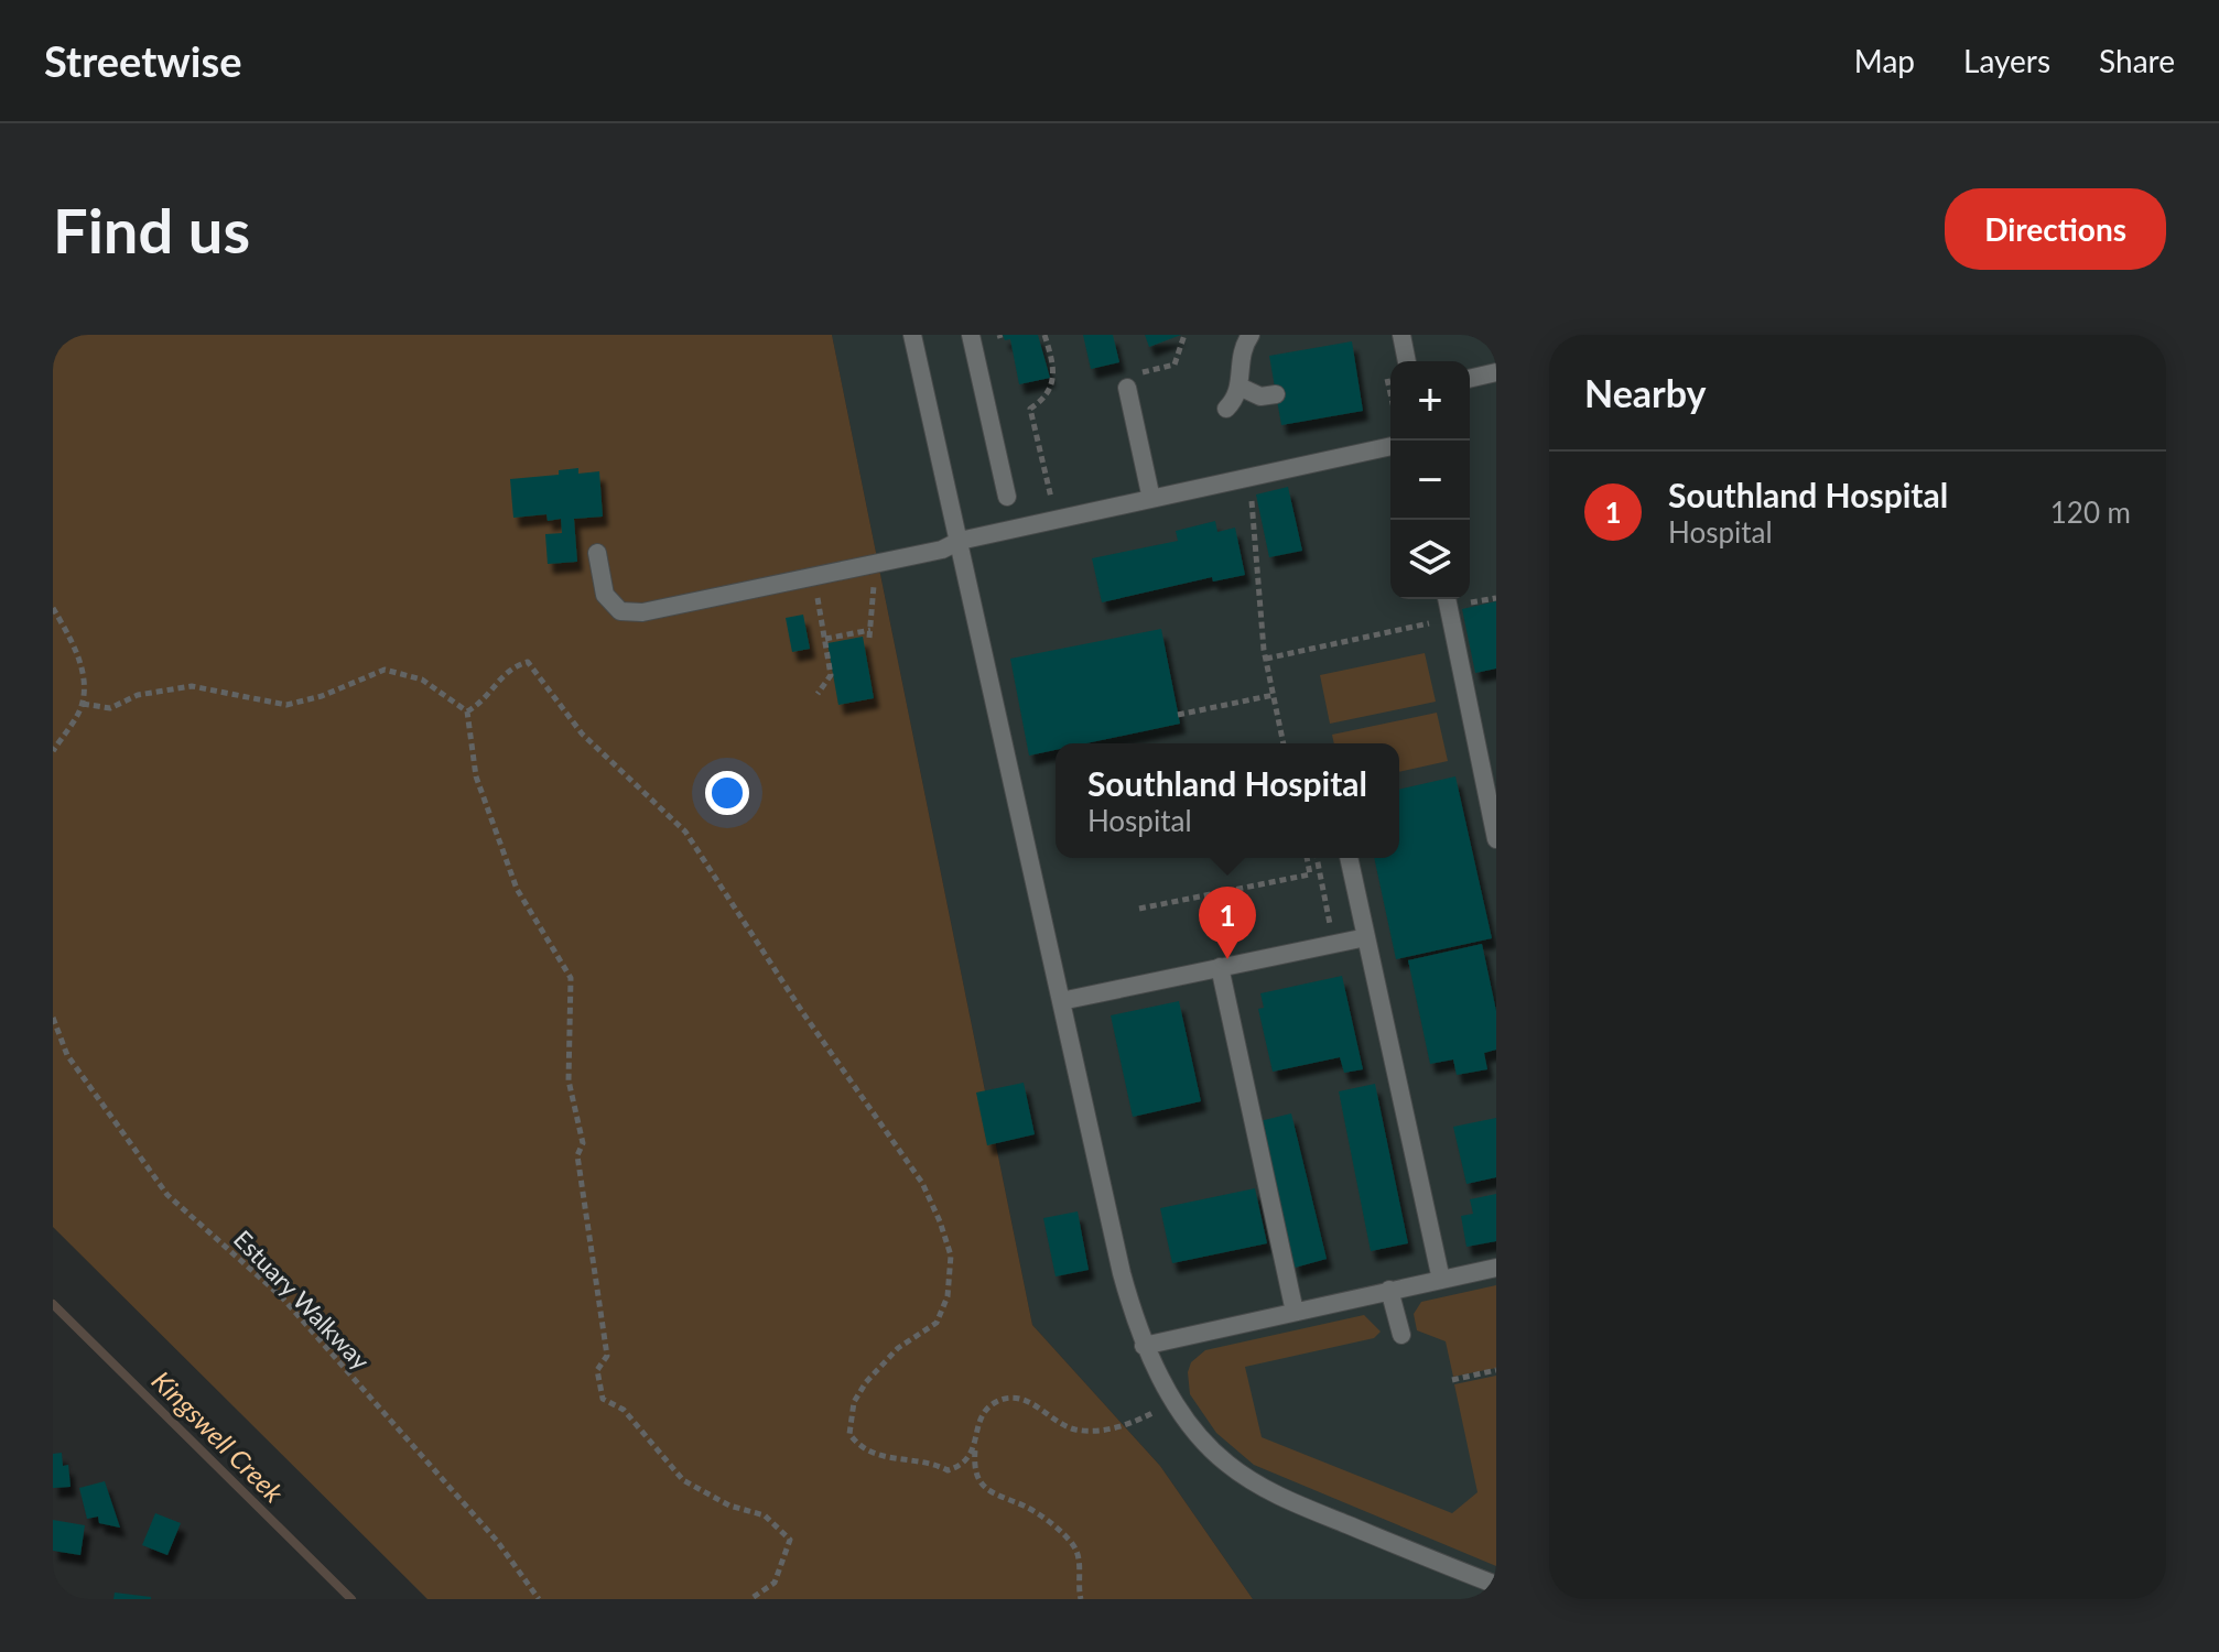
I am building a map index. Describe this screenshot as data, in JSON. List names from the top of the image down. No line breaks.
{"streets":{"path":["Estuary Walkway"]},"water":["Kingswell Creek"],"page":{"header":"Streetwise","nav":["Map","Layers","Share"],"buttons":"Directions","title":"Find us","heading":"Nearby","map_buttons":["+","−"],"list":[{"mark":"1","name":"Southland Hospital","note":"Hospital","value":"120 m"}],"popup":["Southland Hospital","Hospital"],"pins":"1"}}
